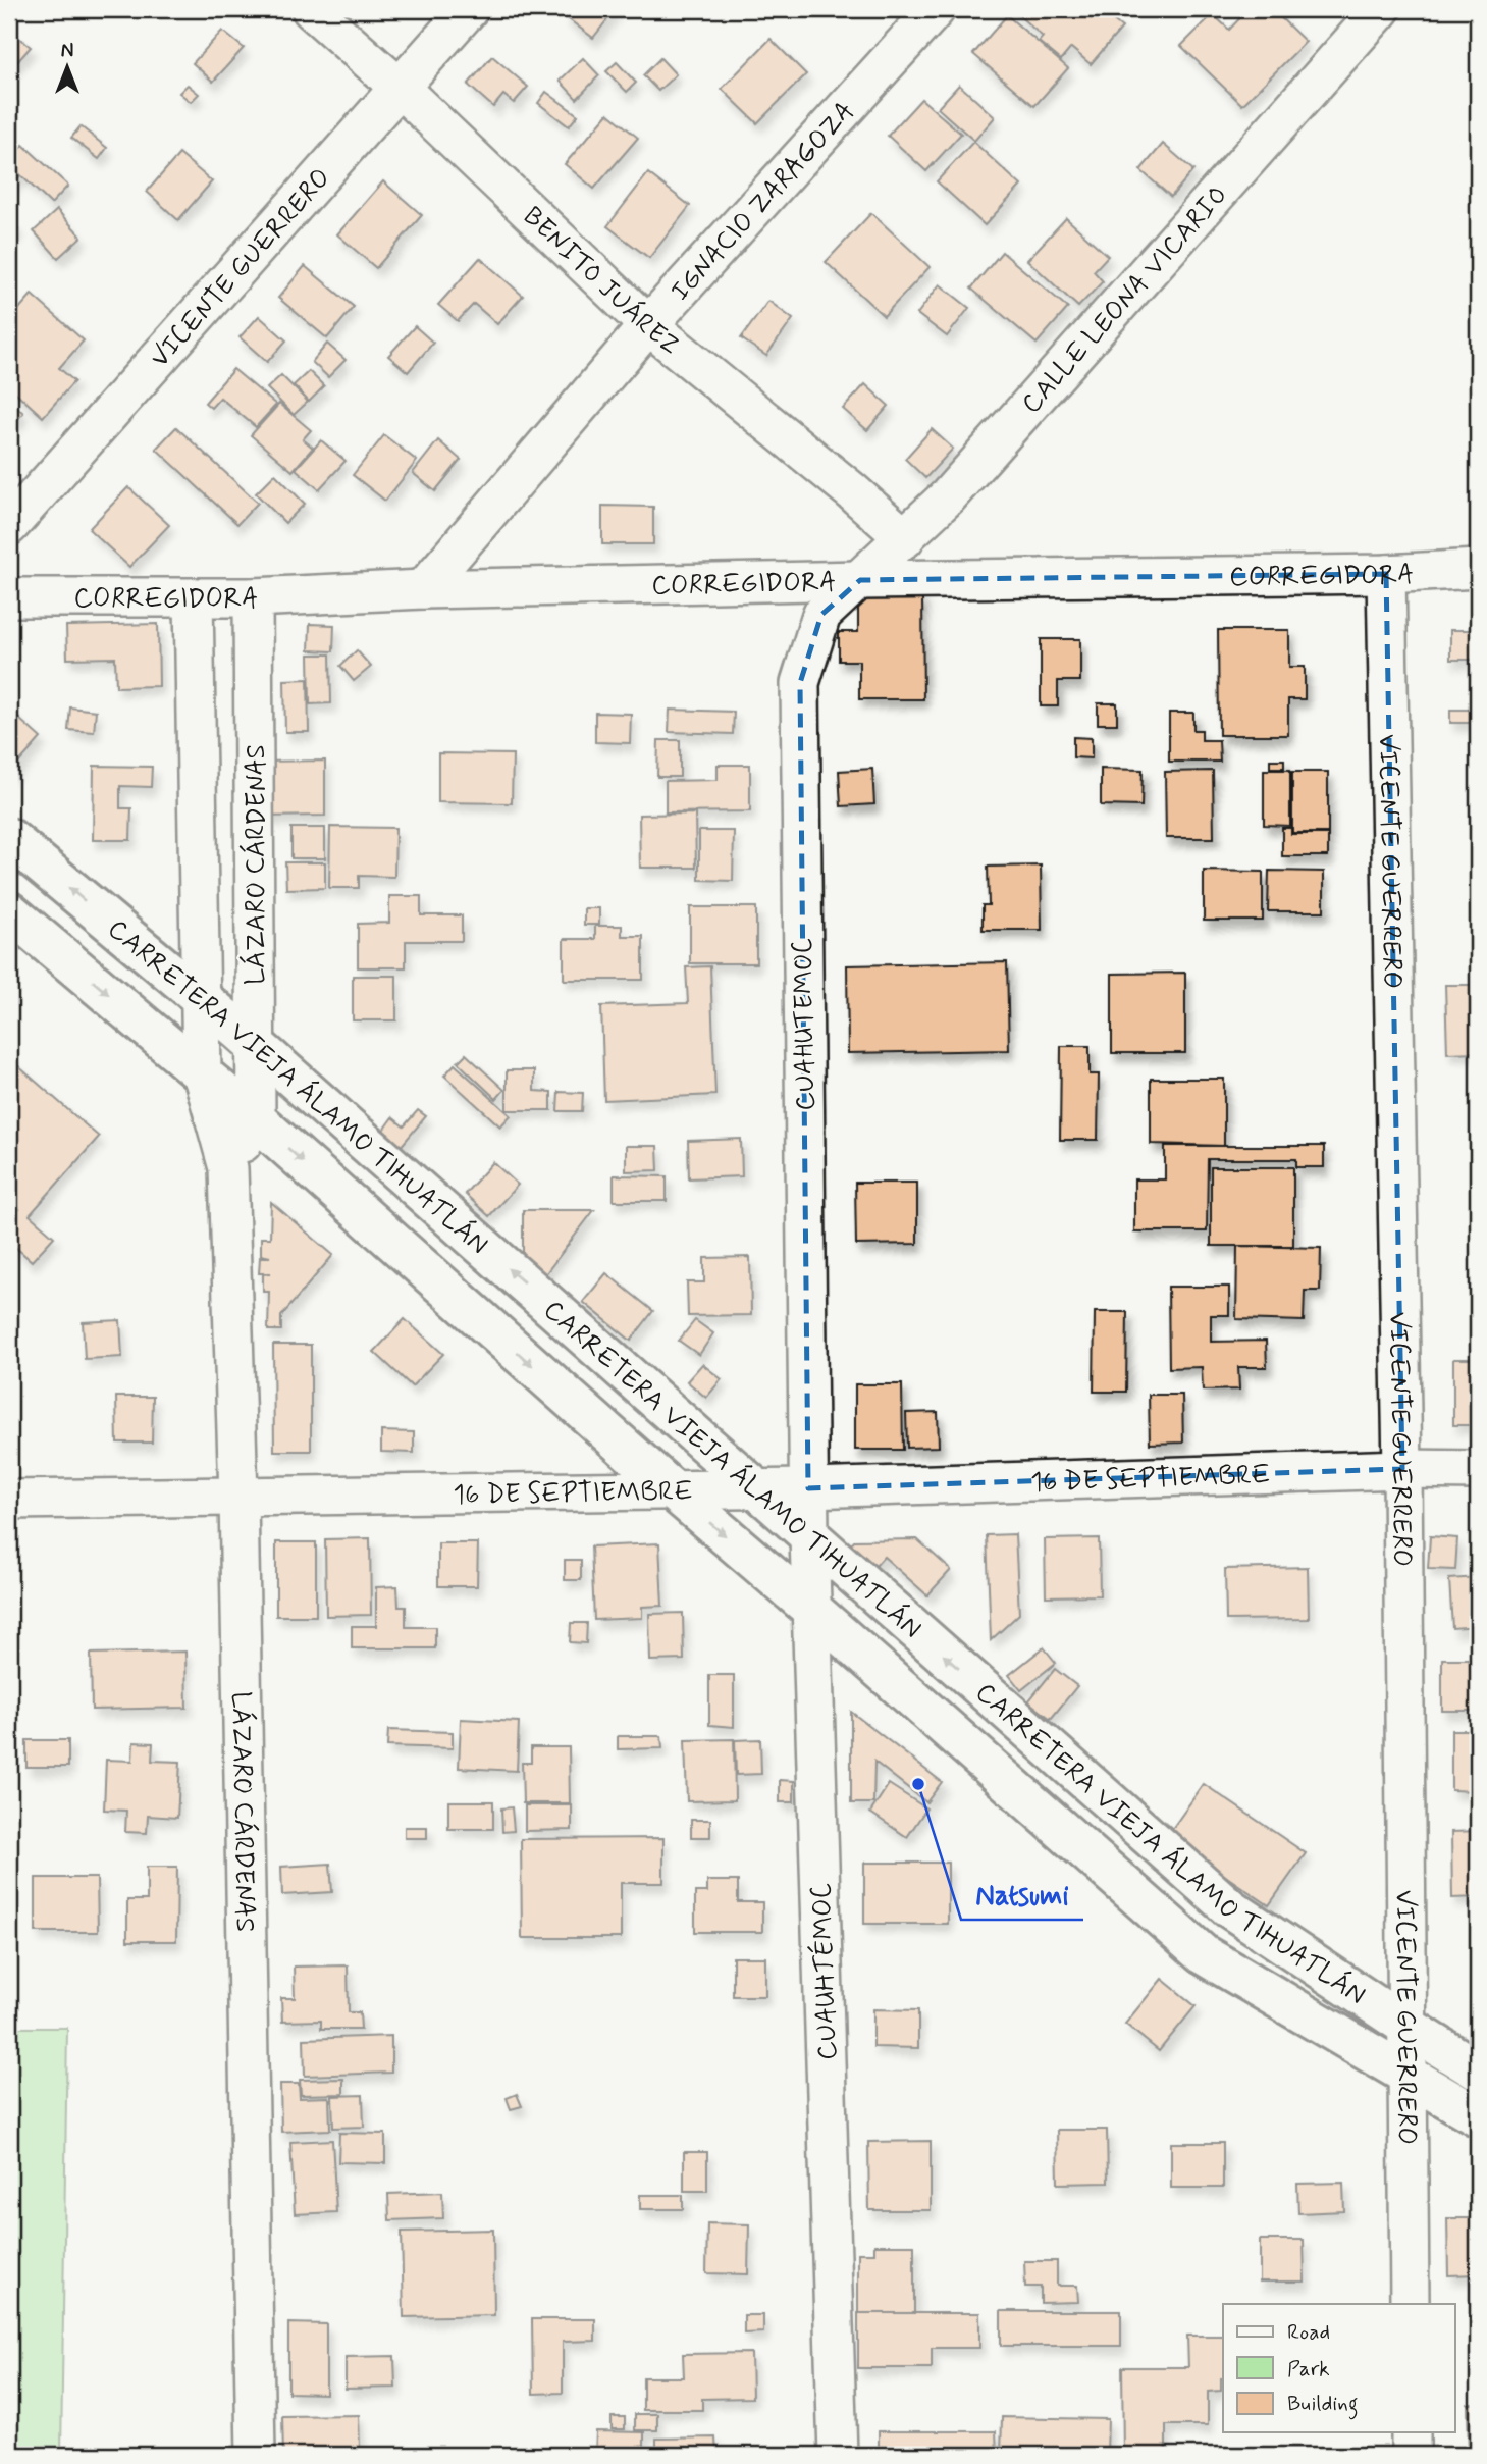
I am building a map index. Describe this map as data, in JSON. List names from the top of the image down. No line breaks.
{"streets":{"main road":["CARRETERA VIEJA ÁLAMO TIHUATLÁN"],"street":["IGNACIO ZARAGOZA","VICENTE GUERRERO","BENITO JUÁREZ","CALLE LEONA VICARIO","CORREGIDORA","LÁZARO CÁRDENAS","CUAHUTEMOC","16 DE SEPTIEMBRE","CUAUHTÉMOC"]},"crossings":[["IGNACIO ZARAGOZA","BENITO JUÁREZ"],["IGNACIO ZARAGOZA","CORREGIDORA"],["VICENTE GUERRERO","BENITO JUÁREZ"],["VICENTE GUERRERO","CORREGIDORA"],["VICENTE GUERRERO","CARRETERA VIEJA ÁLAMO TIHUATLÁN"],["VICENTE GUERRERO","16 DE SEPTIEMBRE"],["BENITO JUÁREZ","CALLE LEONA VICARIO"],["CALLE LEONA VICARIO","CORREGIDORA"],["CALLE LEONA VICARIO","CUAHUTEMOC"],["CORREGIDORA","LÁZARO CÁRDENAS"],["CORREGIDORA","CUAHUTEMOC"],["LÁZARO CÁRDENAS","CARRETERA VIEJA ÁLAMO TIHUATLÁN"],["LÁZARO CÁRDENAS","16 DE SEPTIEMBRE"],["CUAHUTEMOC","16 DE SEPTIEMBRE"],["CUAHUTEMOC","CUAUHTÉMOC"],["CARRETERA VIEJA ÁLAMO TIHUATLÁN","16 DE SEPTIEMBRE"],["CARRETERA VIEJA ÁLAMO TIHUATLÁN","CUAUHTÉMOC"],["16 DE SEPTIEMBRE","CUAUHTÉMOC"]],"places":["Natsumi"],"legend":["Road","Park","Building"],"north":"top"}
